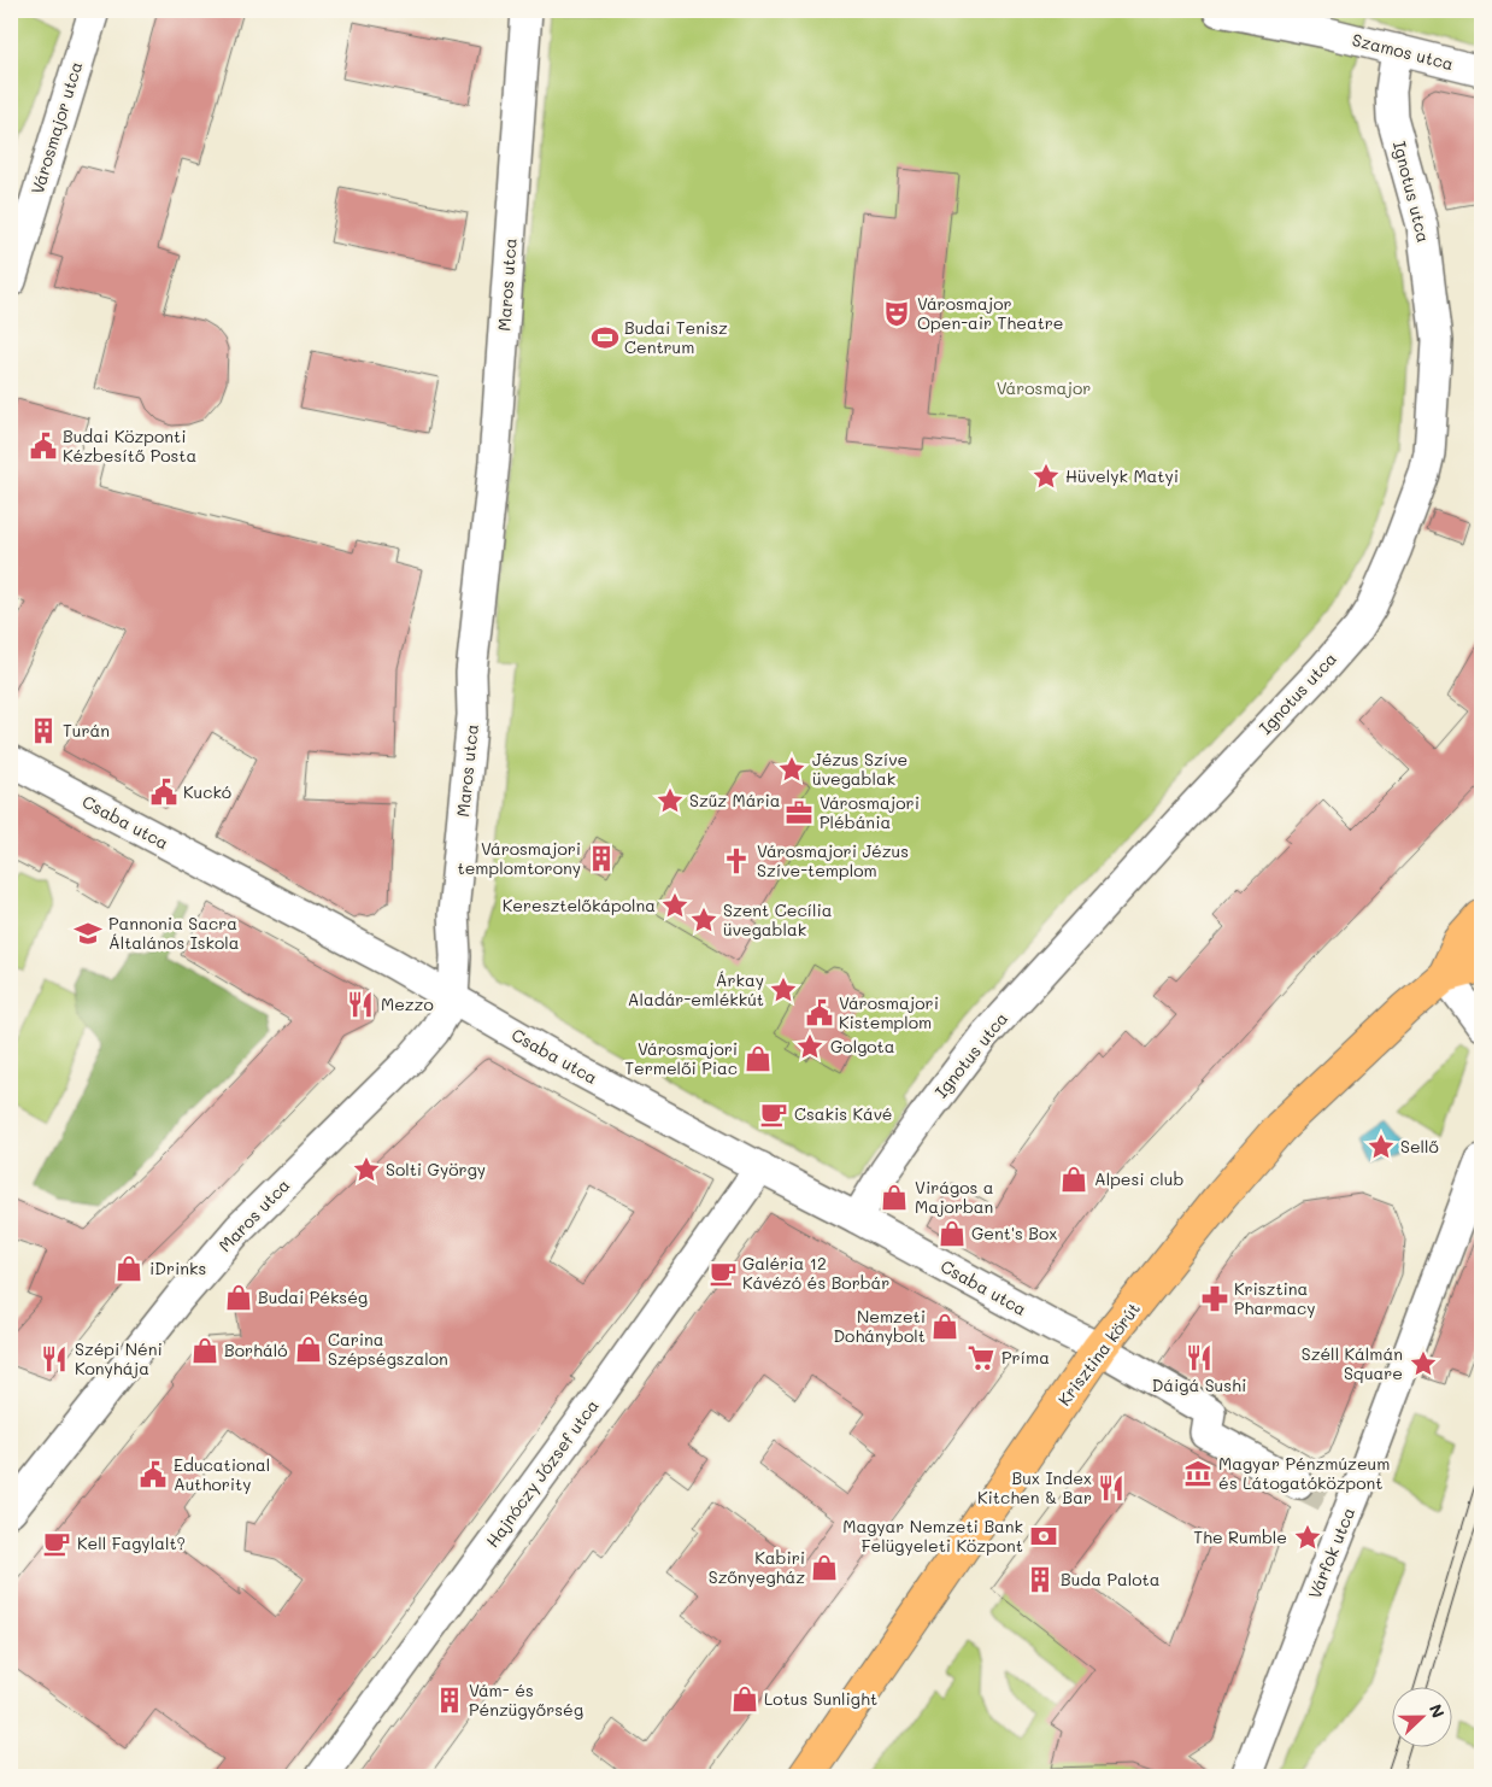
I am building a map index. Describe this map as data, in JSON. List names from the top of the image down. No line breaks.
{"streets":{"main road":["Krisztina körút"],"street":["Szamos utca","Városmajor utca","Ignotus utca","Maros utca","Csaba utca","Hajnóczy József utca","Várfok utca"]},"crossings":[["Szamos utca","Ignotus utca"],["Ignotus utca","Csaba utca"],["Maros utca","Csaba utca"],["Csaba utca","Krisztina körút"],["Csaba utca","Hajnóczy József utca"]],"parks":["Városmajor"],"places":{"theatre":["Városmajor Open-air Theatre"],"sports":["Budai Tenisz Centrum"],"public building":["Budai Központi Kézbesítő Posta","Kuckó","Városmajori Kistemplom","Educational Authority"],"place":["Hüvelyk Matyi","Jézus Szíve üvegablak","Szűz Mária","Keresztelőkápolna","Szent Cecília üvegablak","Árkay Aladár-emlékkút","Golgota","Sellő","Solti György","Széll Kálmán Square","The Rumble"],"building":["Turán","Városmajori templomtorony","Buda Palota","Vám- és Pénzügyőrség"],"office":["Városmajori Plébánia"],"church":["Városmajori Jézus Szíve-templom"],"school or university":["Pannonia Sacra Általános Iskola"],"restaurant":["Mezzo","Dáigá Sushi","Szépi Néni Konyhája","Bux Index Kitchen & Bar"],"shop":["Városmajori Termelői Piac","Alpesi club","Virágos a Majorban","Gent's Box","iDrinks","Budai Pékség","Nemzeti Dohánybolt","Carina Szépségszalon","Borháló","Kabiri Szőnyegház","Lotus Sunlight"],"cafe":["Csakis Kávé","Galéria 12 Kávézó és Borbár","Kell Fagylalt?"],"pharmacy":["Krisztina Pharmacy"],"supermarket":["Príma"],"museum":["Magyar Pénzmúzeum és Látogatóközpont"],"bank":["Magyar Nemzeti Bank Felügyeleti Központ"]},"north":"right"}
